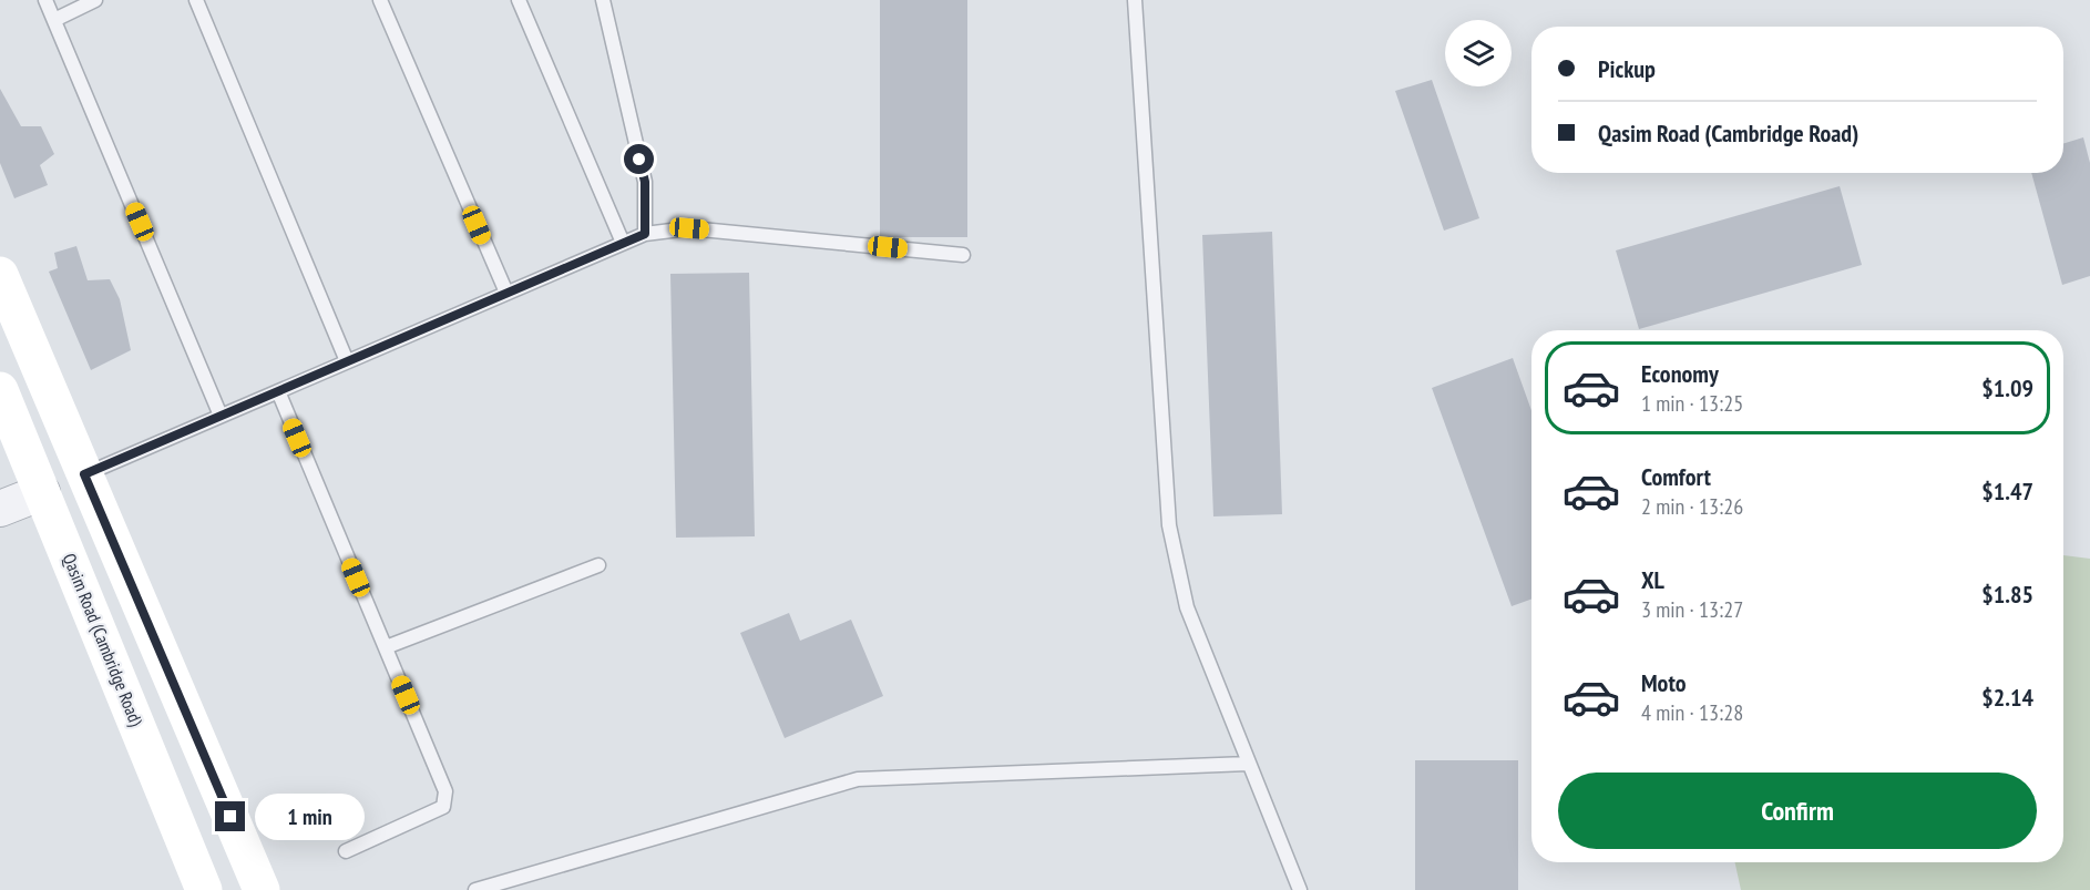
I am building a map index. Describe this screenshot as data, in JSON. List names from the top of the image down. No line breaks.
{"streets":{"main road":["Qasim Road (Cambridge Road)"]},"page":{"banner":["Pickup","Qasim Road (Cambridge Road)"],"list":[{"name":"Economy","note":"1 min · 13:25","value":"$1.09"},{"name":"Comfort","note":"2 min · 13:26","value":"$1.47"},{"name":"XL","note":"3 min · 13:27","value":"$1.85"},{"name":"Moto","note":"4 min · 13:28","value":"$2.14"}],"buttons":"Confirm","bubble":"1 min"}}
